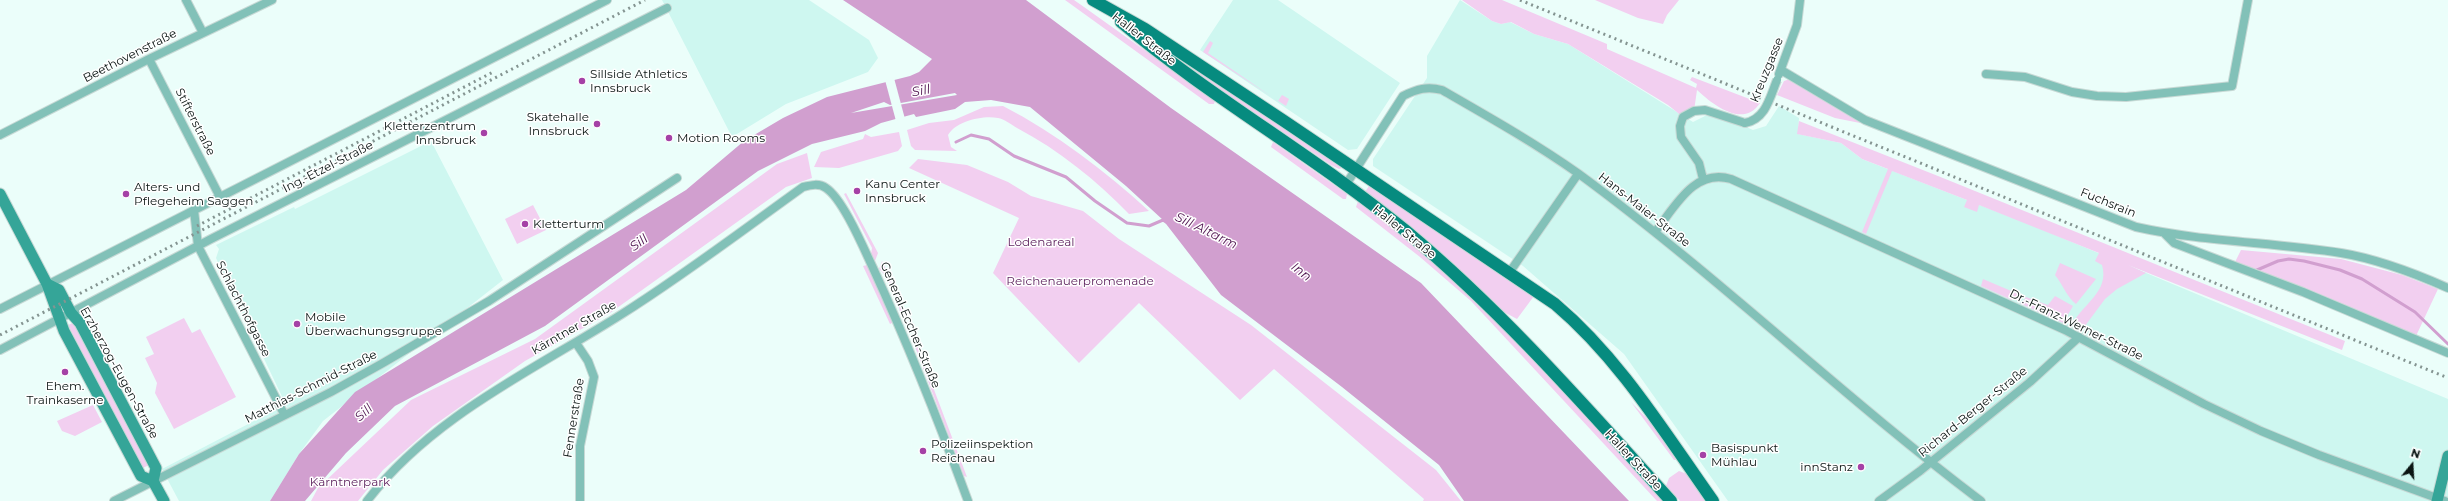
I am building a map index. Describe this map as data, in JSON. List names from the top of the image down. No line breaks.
{"streets":{"main road":["Haller Straße"],"street":["Beethovenstraße","Kreuzgasse","Stifterstraße","Ing.-Etzel-Straße","Fuchsrain","Hans-Maier-Straße","Schlachthofgasse","General-Eccher-Straße","Dr.-Franz-Werner-Straße","Kärntner Straße","Erzherzog-Eugen-Straße","Matthias-Schmid-Straße","Richard-Berger-Straße","Fennerstraße"]},"crossings":[["Haller Straße","Hans-Maier-Straße"],["Beethovenstraße","Stifterstraße"],["Kreuzgasse","Fuchsrain"],["Kreuzgasse","Dr.-Franz-Werner-Straße"],["Stifterstraße","Ing.-Etzel-Straße"],["Ing.-Etzel-Straße","Schlachthofgasse"],["Ing.-Etzel-Straße","Erzherzog-Eugen-Straße"],["Hans-Maier-Straße","Richard-Berger-Straße"],["Schlachthofgasse","Matthias-Schmid-Straße"],["General-Eccher-Straße","Kärntner Straße"],["Dr.-Franz-Werner-Straße","Richard-Berger-Straße"],["Kärntner Straße","Fennerstraße"],["Erzherzog-Eugen-Straße","Matthias-Schmid-Straße"]],"water":["Sill","Sill Altarm","Inn"],"parks":["Lodenareal","Reichenauerpromenade","Kärntnerpark"],"places":["Sillside Athletics Innsbruck","Skatehalle Innsbruck","Kletterzentrum Innsbruck","Motion Rooms","Kanu Center Innsbruck","Alters- und Pflegeheim Saggen","Kletterturm","Mobile Überwachungsgruppe","Ehem. Trainkaserne","Polizeiinspektion Reichenau","Basispunkt Mühlau","innStanz"],"north":"top"}
